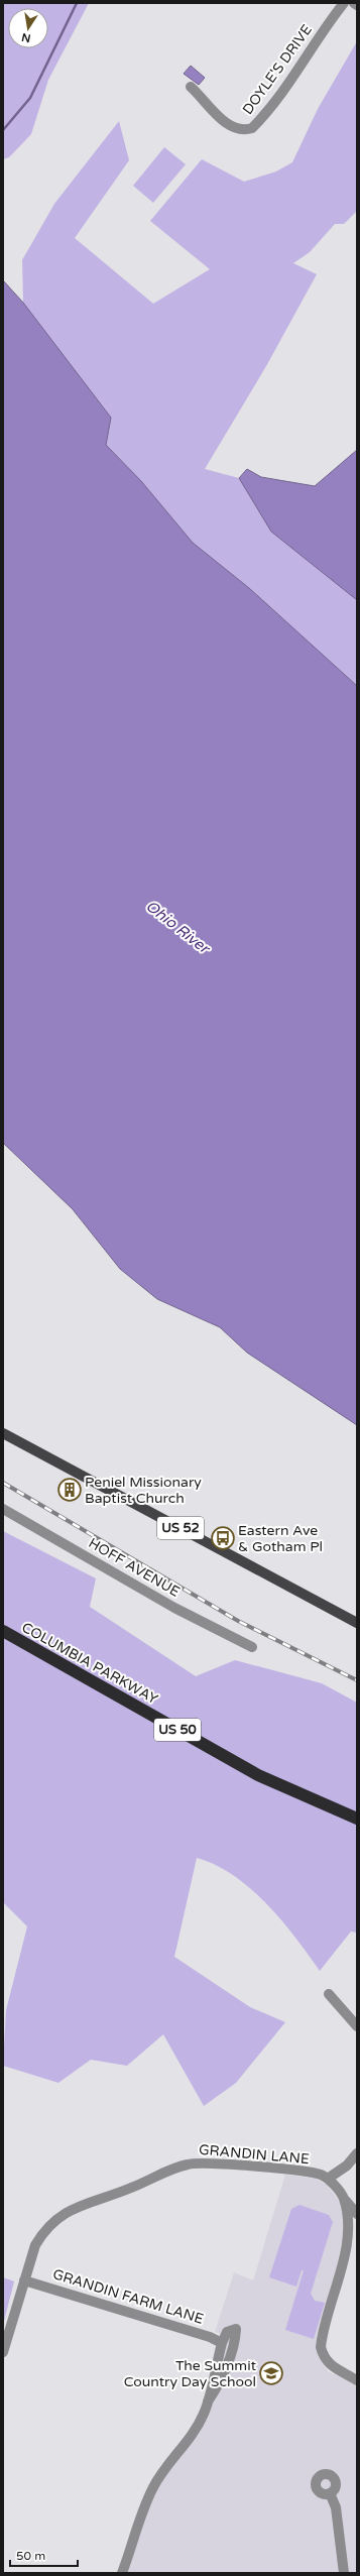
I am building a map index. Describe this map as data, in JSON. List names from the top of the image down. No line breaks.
{"streets":{"highway":["COLUMBIA PARKWAY","US 50"],"main road":["US 52"],"street":["DOYLE'S DRIVE","HOFF AVENUE","GRANDIN LANE","GRANDIN FARM LANE"]},"crossings":[["GRANDIN LANE","GRANDIN FARM LANE"]],"water":["Ohio River"],"places":{"building":["Peniel Missionary Baptist Church"],"bus stop":["Eastern Ave & Gotham Pl"],"school or university":["The Summit Country Day School"]},"scale_bar":"50 m","north":"bottom"}
